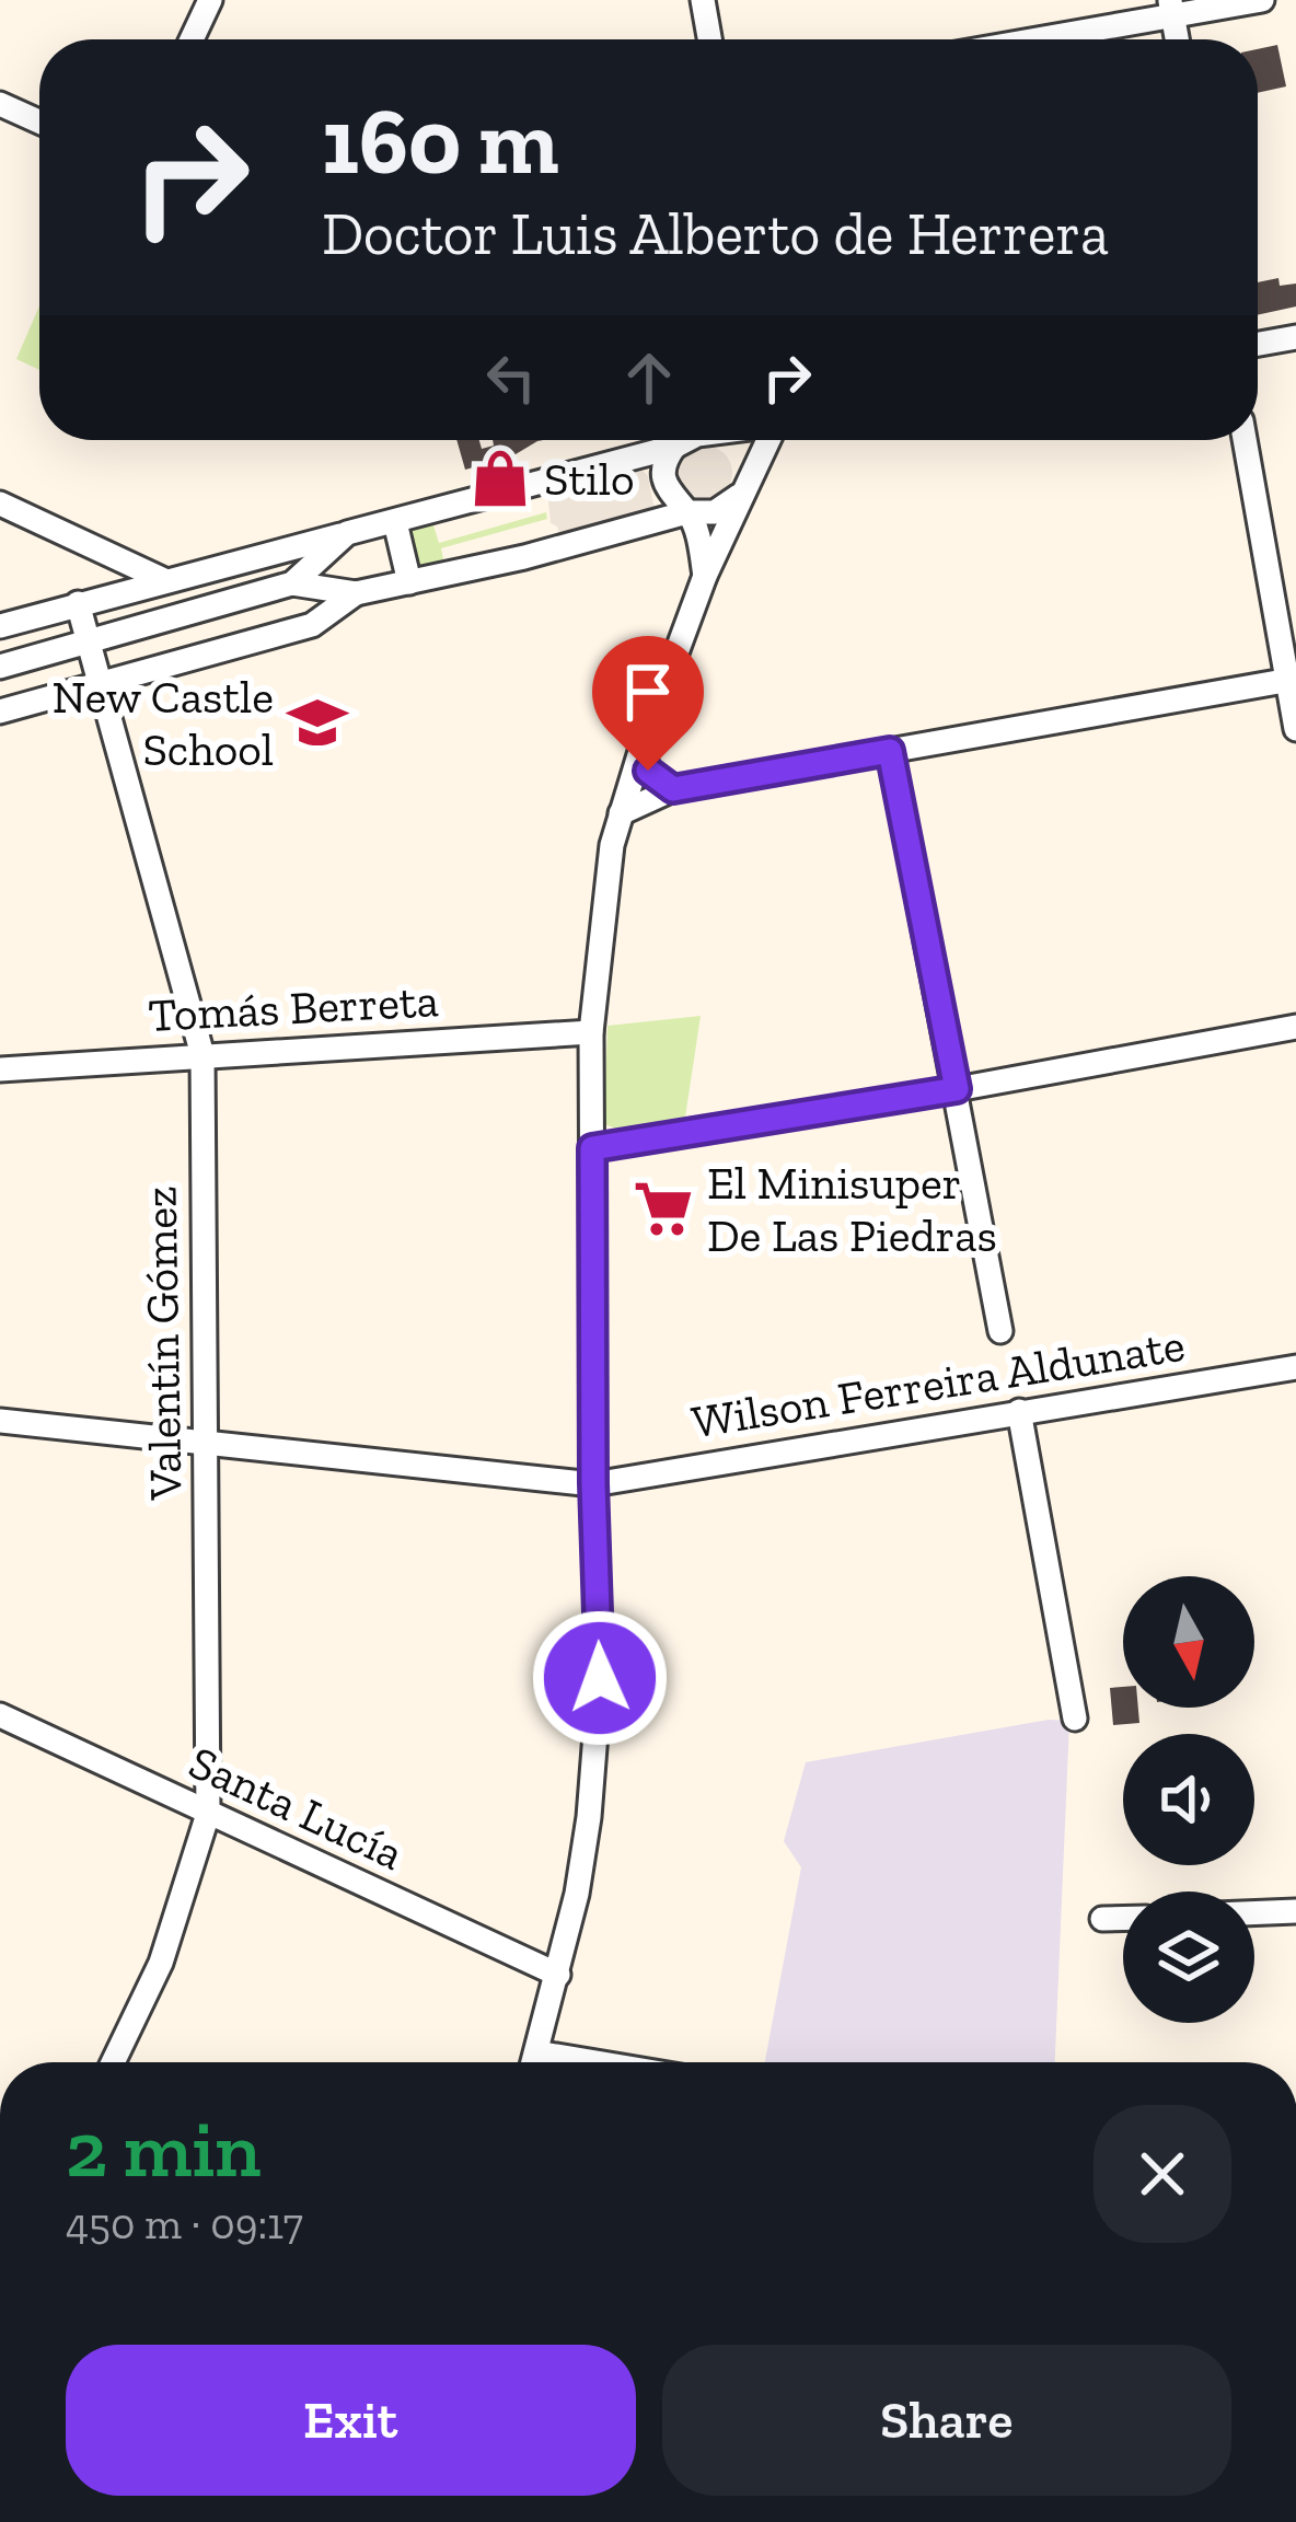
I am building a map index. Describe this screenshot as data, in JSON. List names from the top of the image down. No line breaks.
{"streets":{"street":["Tomás Berreta","Valentín Gómez","Wilson Ferreira Aldunate","Santa Lucía"]},"crossings":[["Tomás Berreta","Valentín Gómez"],["Valentín Gómez","Wilson Ferreira Aldunate"],["Valentín Gómez","Santa Lucía"]],"places":{"shop":["Stilo"],"school or university":["New Castle School"],"supermarket":["El Minisuper De Las Piedras"]},"north":"bottom","page":{"turn":["160 m","Doctor Luis Alberto de Herrera"],"heading":["2 min","450 m · 09:17"],"buttons":["Exit","Share"]}}
